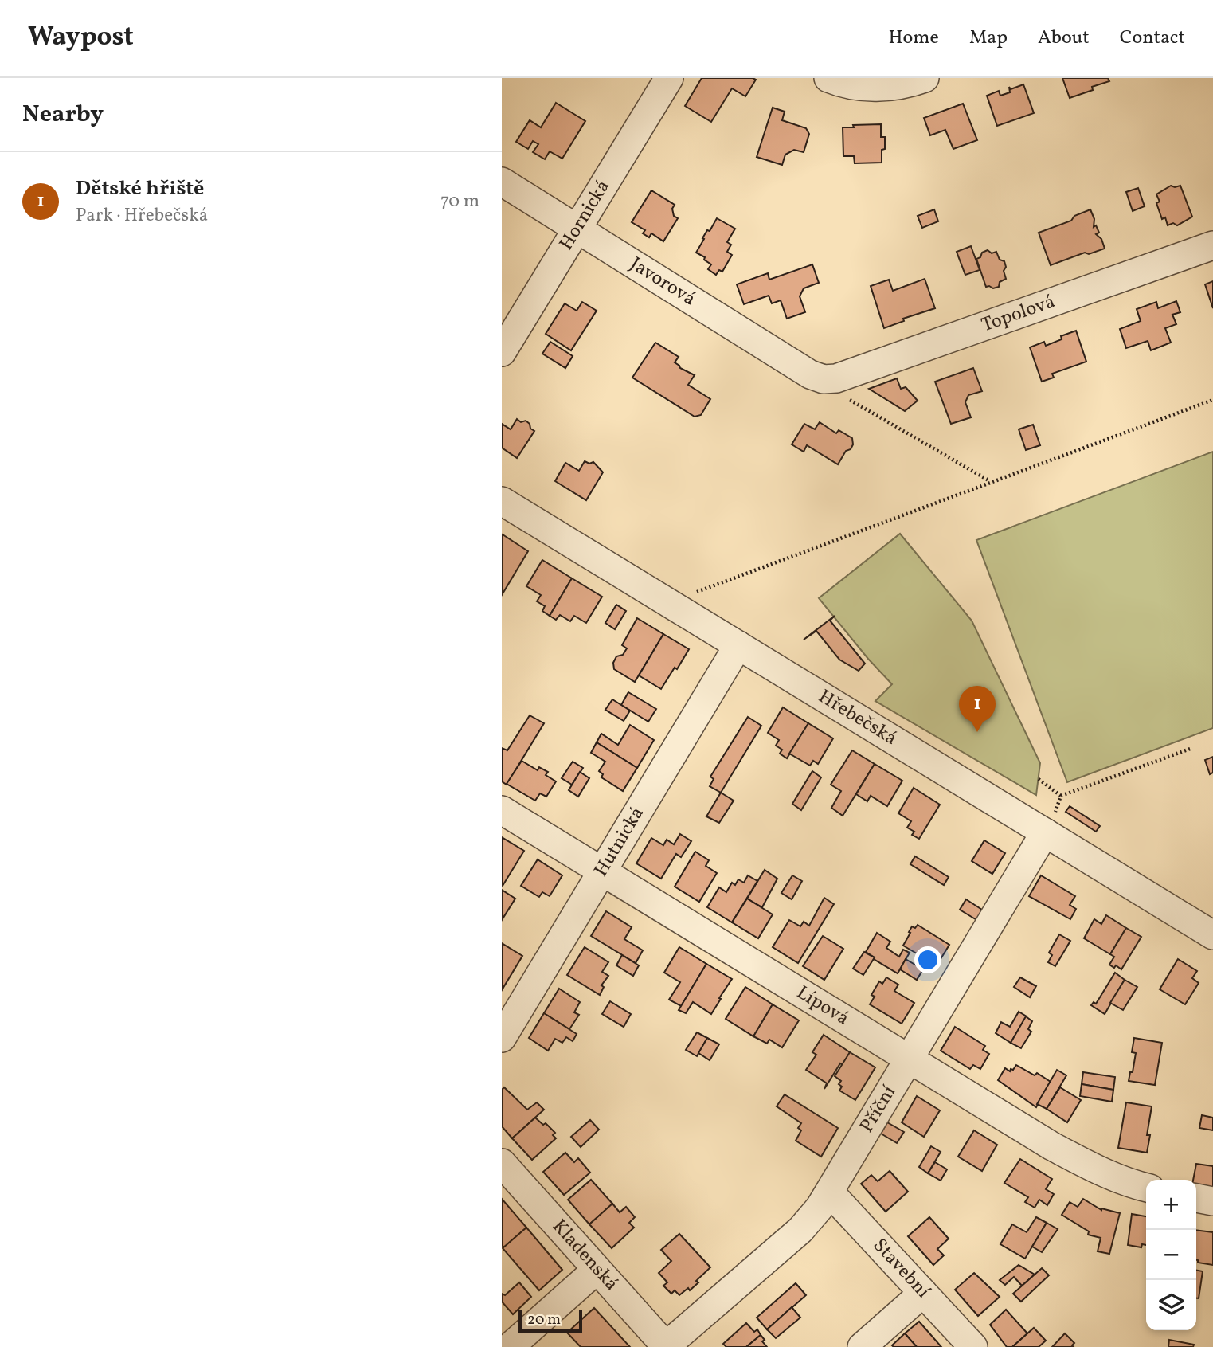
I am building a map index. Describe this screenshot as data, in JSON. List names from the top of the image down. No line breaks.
{"streets":{"street":["Hornická","Javorová","Topolová","Hřebečská","Hutnická","Lípová","Příční","Kladenská","Stavební"]},"crossings":[["Hornická","Javorová"],["Javorová","Topolová"],["Hřebečská","Hutnická"],["Hřebečská","Příční"],["Hutnická","Lípová"],["Lípová","Příční"],["Příční","Kladenská"],["Příční","Stavební"]],"scale_bar":"20 m","page":{"header":"Waypost","nav":["Home","Map","About","Contact"],"heading":"Nearby","list":[{"mark":"1","name":"Dětské hřiště","note":"Park · Hřebečská","value":"70 m"}],"pins":"1","map_buttons":["+","−"],"scale":"20 m"}}
